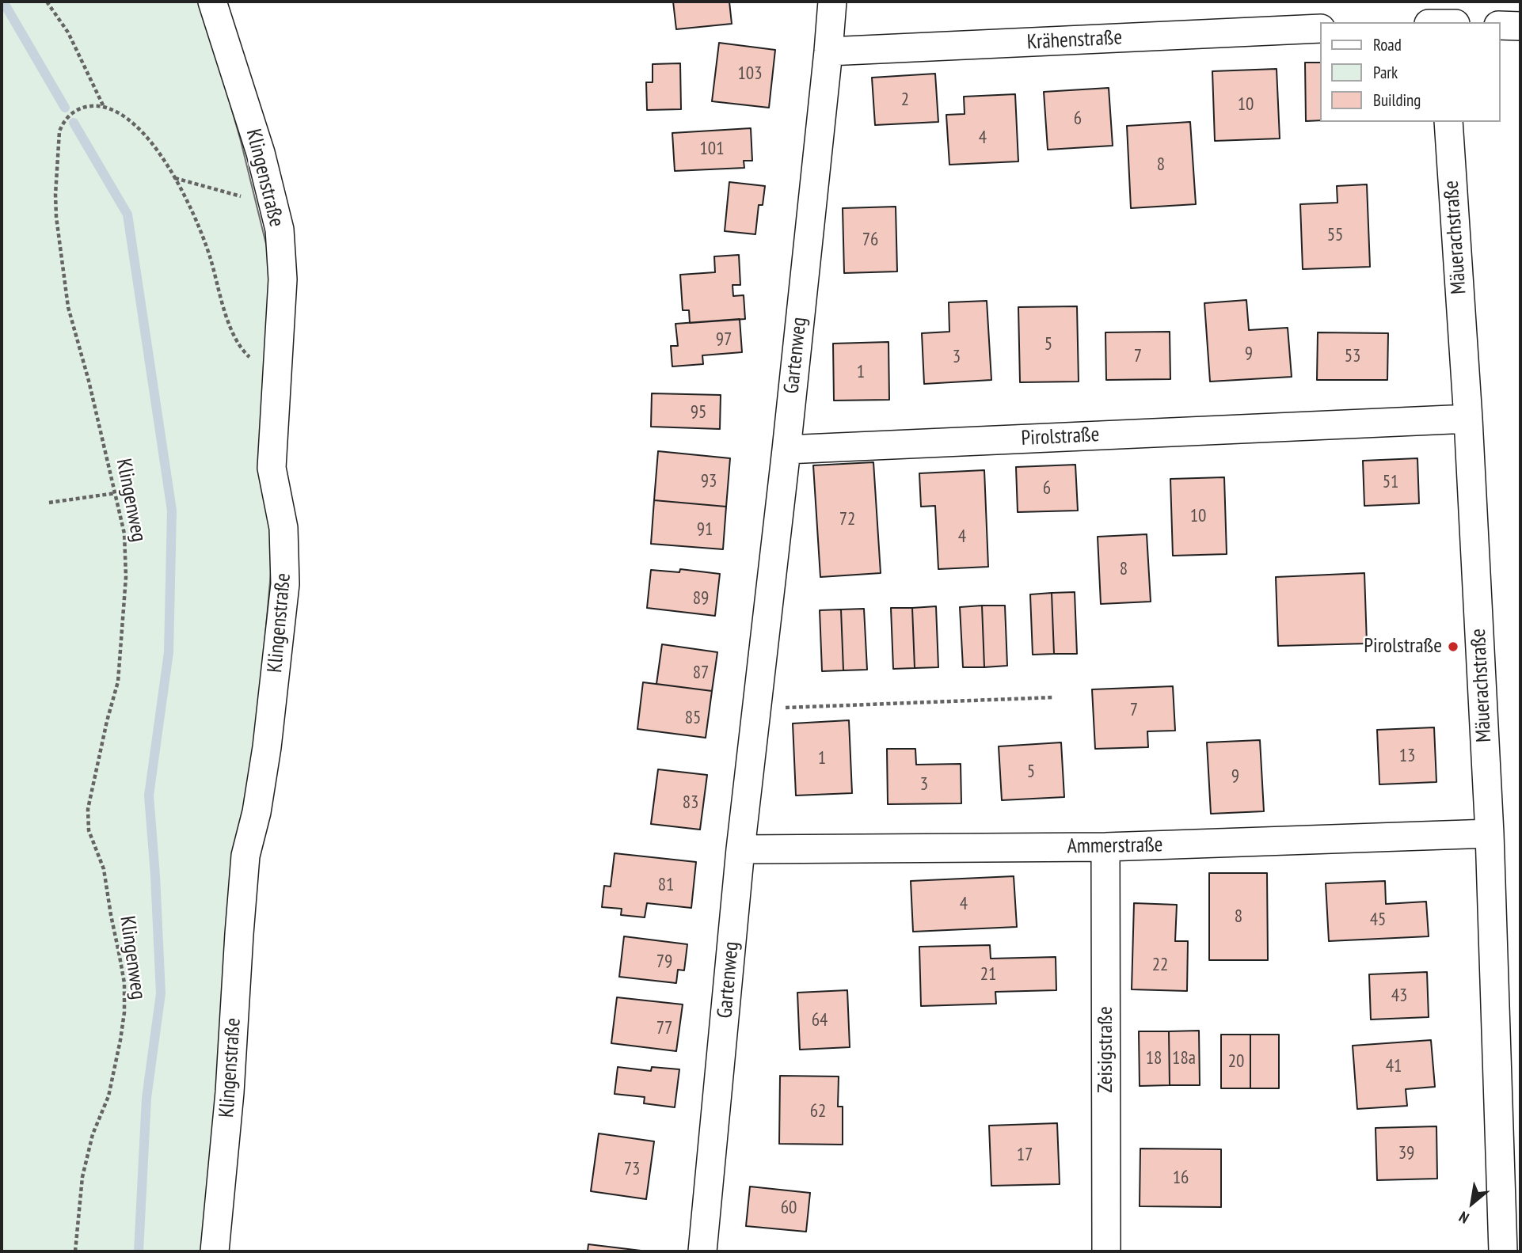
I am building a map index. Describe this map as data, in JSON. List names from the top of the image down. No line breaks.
{"streets":{"street":["Krähenstraße","Klingenstraße","Mäuerachstraße","Gartenweg","Pirolstraße","Ammerstraße","Zeisigstraße"],"path":["Klingenweg"]},"crossings":[["Krähenstraße","Gartenweg"],["Mäuerachstraße","Pirolstraße"],["Mäuerachstraße","Ammerstraße"],["Gartenweg","Pirolstraße"],["Gartenweg","Ammerstraße"],["Ammerstraße","Zeisigstraße"]],"places":["Pirolstraße"],"house_numbers":["103","2","10","6","4","101","8","55","76","97","5","9","7","53","3","1","95","93","51","6","10","72","91","4","8","89","87","7","85","13","1","5","9","3","83","81","4","8","45","79","22","21","43","64","77","18","18a","20","41","62","39","17","73","16","60"],"legend":["Road","Park","Building"],"north":"bottom left"}
